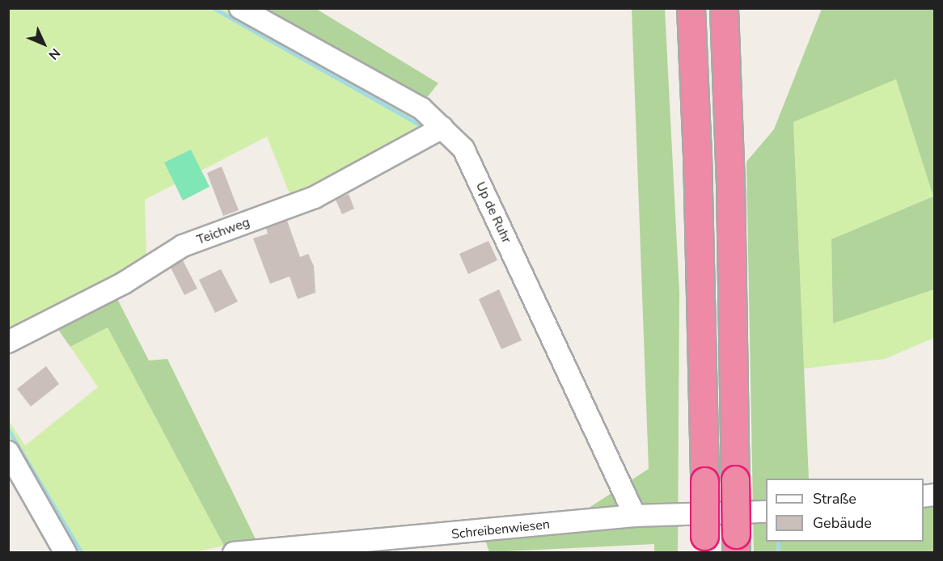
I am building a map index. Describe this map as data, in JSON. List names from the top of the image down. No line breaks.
{"streets":{"street":["Up de Ruhr","Teichweg","Schreibenwiesen"]},"crossings":[["Up de Ruhr","Teichweg"],["Up de Ruhr","Schreibenwiesen"]],"legend":["Straße","Gebäude"],"north":"bottom right"}
